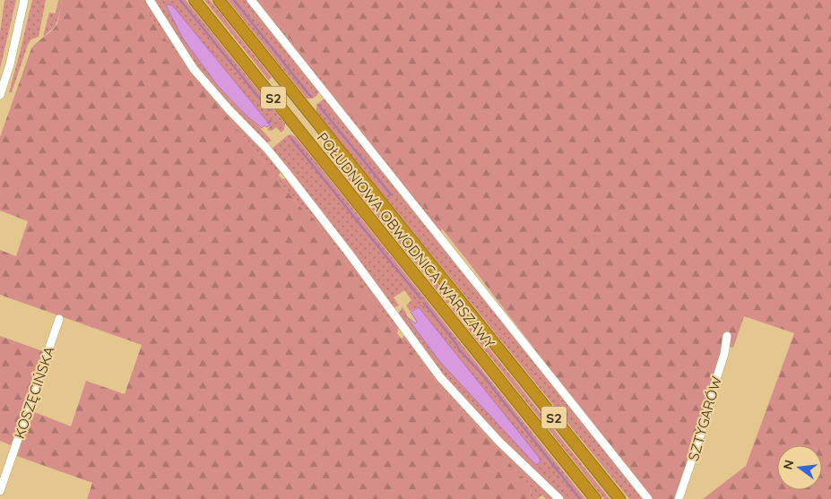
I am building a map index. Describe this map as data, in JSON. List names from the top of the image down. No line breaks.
{"streets":{"highway":["S2","POŁUDNIOWA OBWODNICA WARSZAWY"],"street":["KOSZĘCIŃSKA","SZTYGARÓW"]},"north":"left"}
